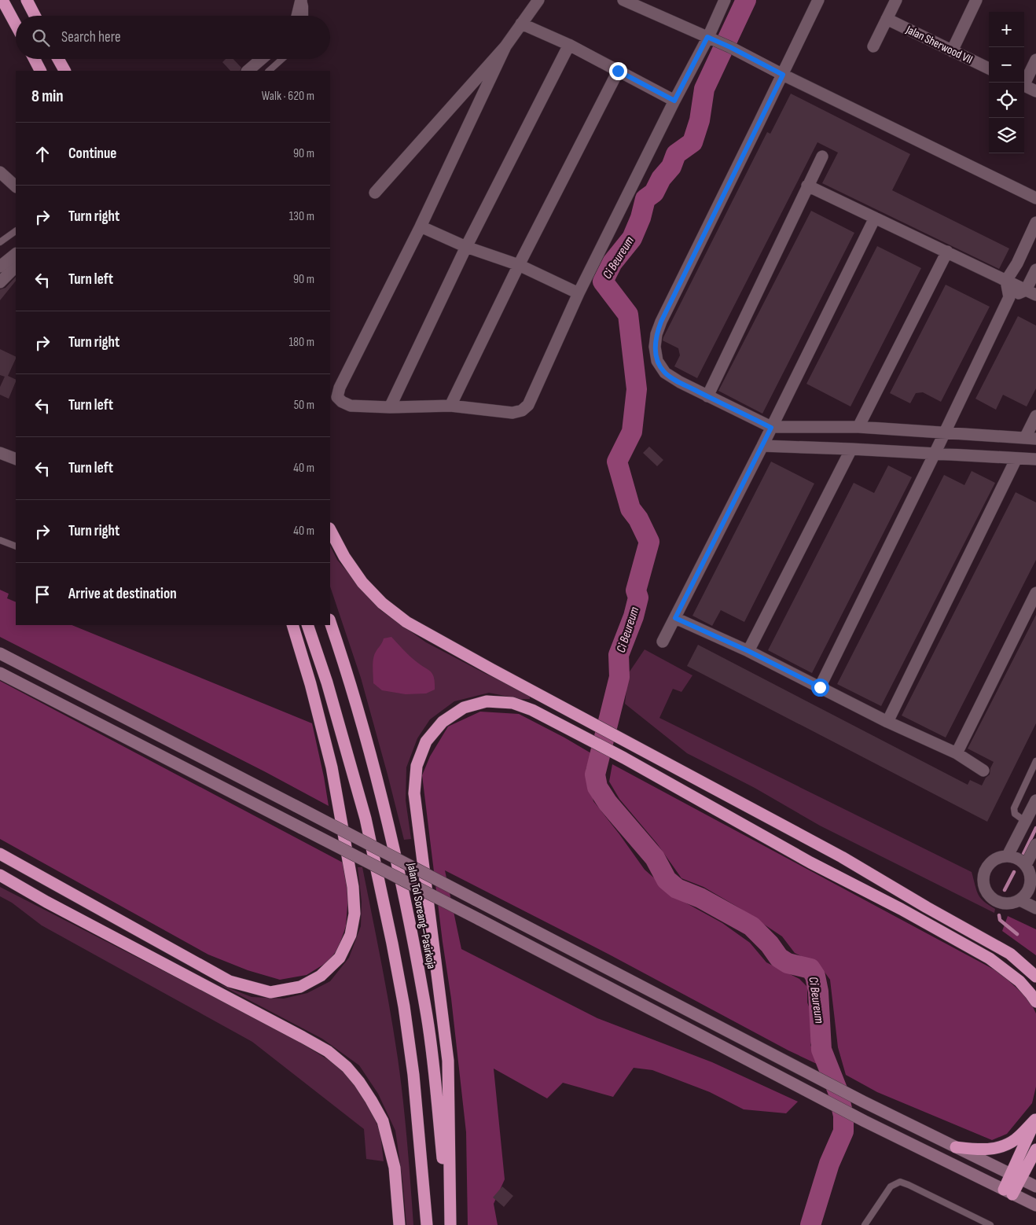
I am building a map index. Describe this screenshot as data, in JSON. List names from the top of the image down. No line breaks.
{"streets":{"highway":["Jalan Tol Soreang–Pasirkoja"],"street":["Jalan Sherwood VII"]},"water":["Ci Beureum"],"page":{"map_buttons":["+","−"],"search":"Search here","heading":["8 min","Walk · 620 m"],"list":[["Continue","90 m"],["Turn right","130 m"],["Turn left","90 m"],["Turn right","180 m"],["Turn left","50 m"],["Turn left","40 m"],["Turn right","40 m"],"Arrive at destination"]}}
